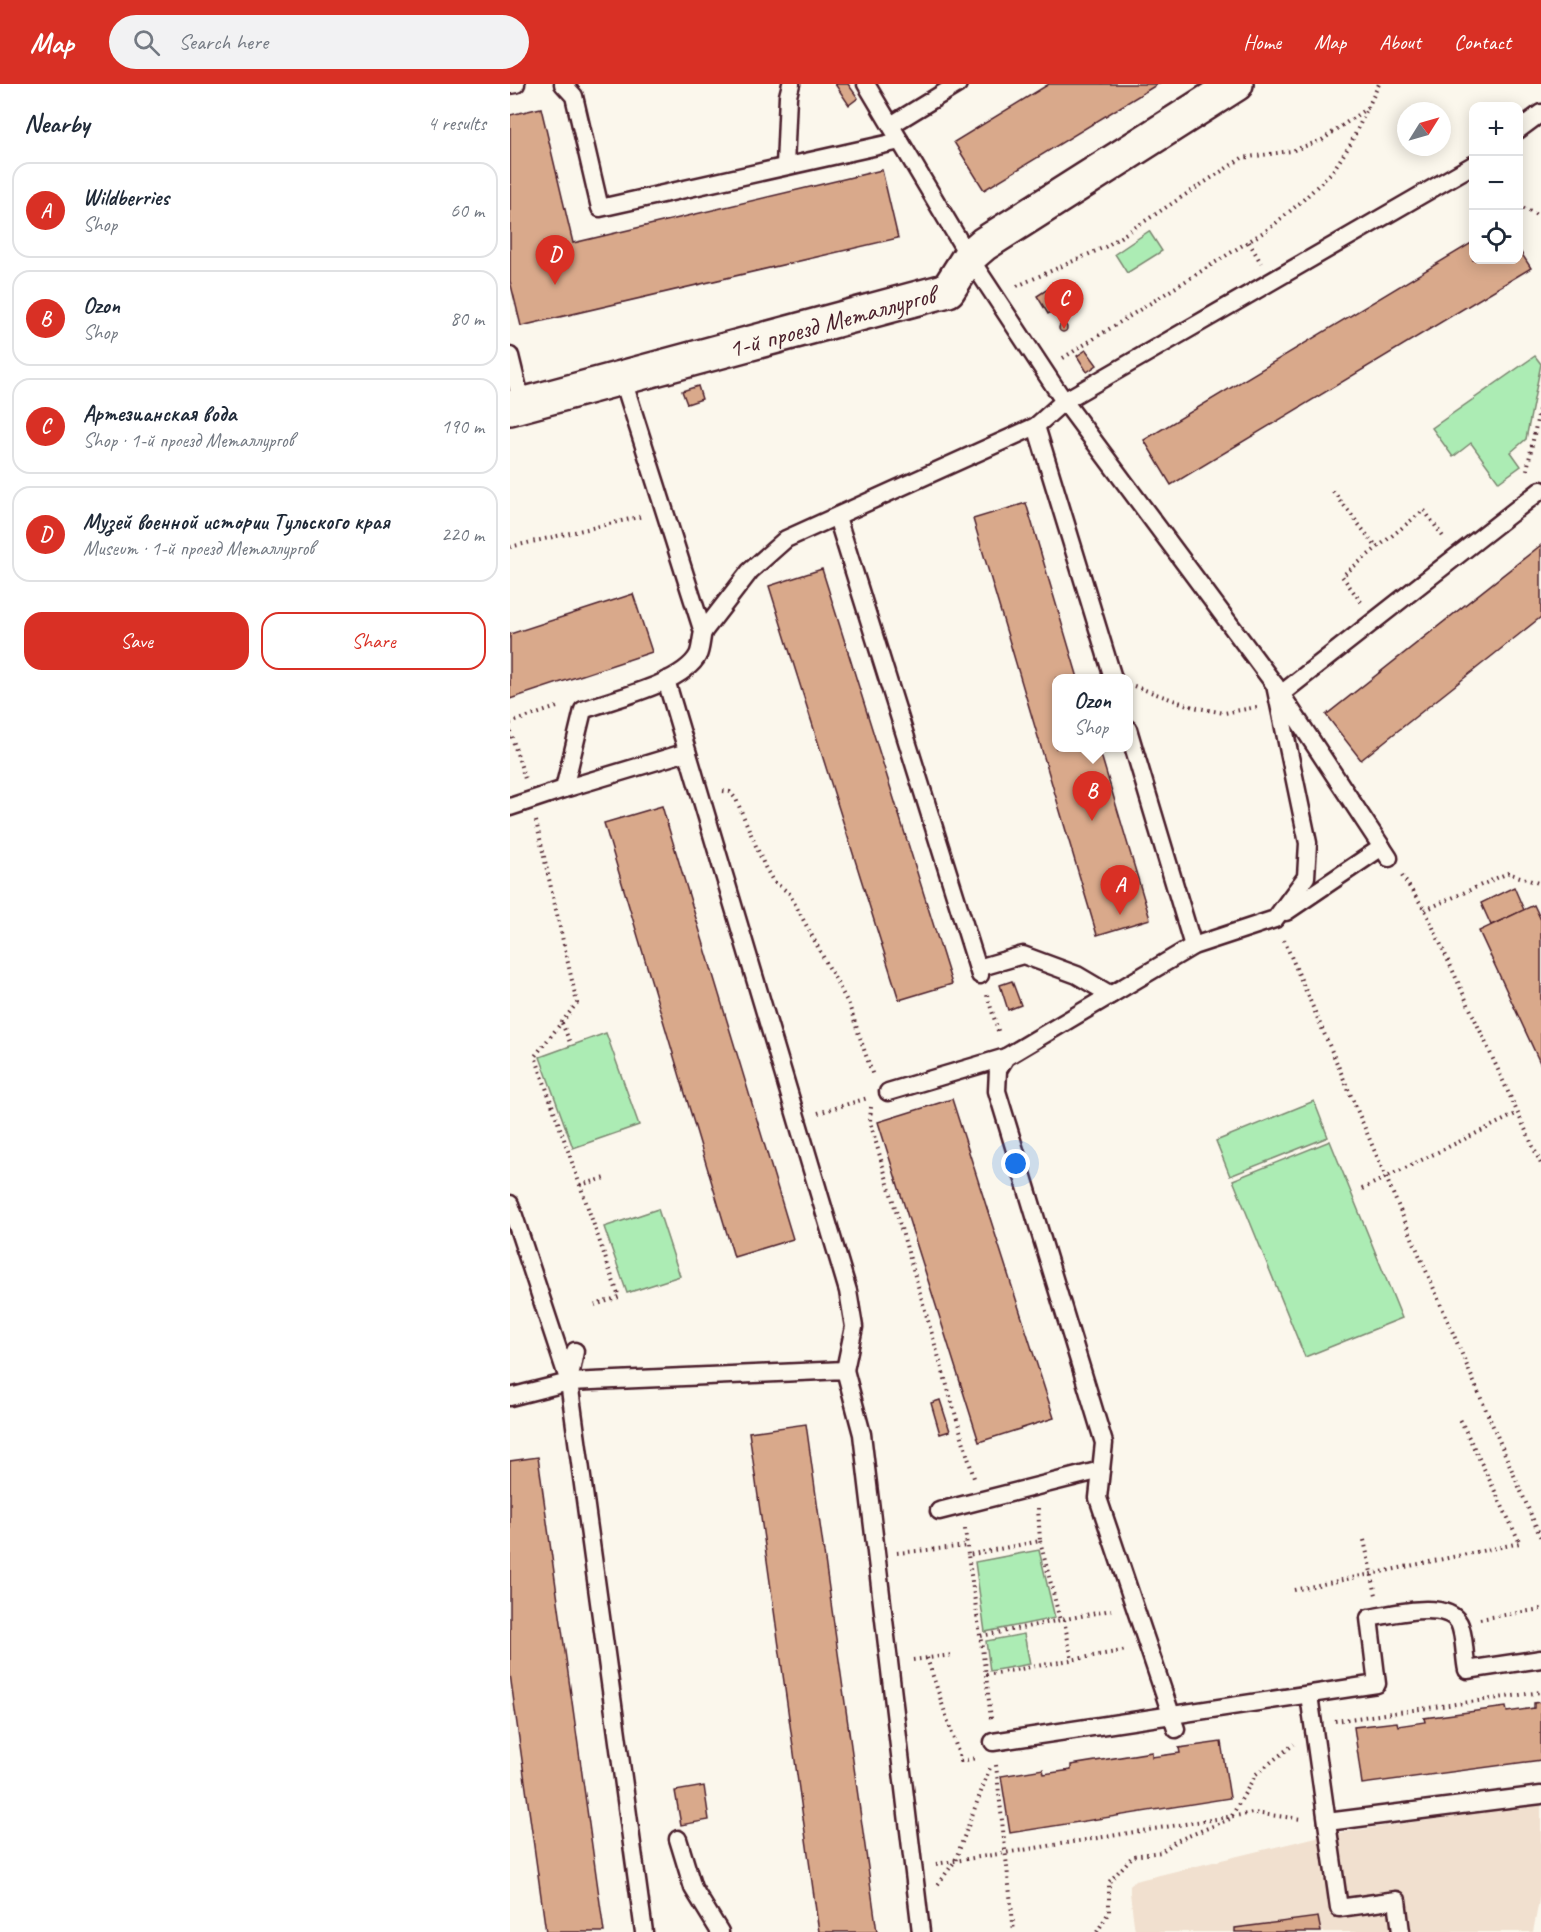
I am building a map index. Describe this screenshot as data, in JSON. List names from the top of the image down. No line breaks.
{"streets":{"street":["1-й проезд Металлургов"]},"north":"top right","page":{"header":"Map","search":"Search here","nav":["Home","Map","About","Contact"],"heading":["Nearby","4 results"],"map_buttons":["+","−"],"list":[{"mark":"A","name":"Wildberries","note":"Shop","value":"60 m"},{"mark":"B","name":"Ozon","note":"Shop","value":"80 m"},{"mark":"C","name":"Артезианская вода","note":"Shop · 1-й проезд Металлургов","value":"190 m"},{"mark":"D","name":"Музей военной истории Тульского края","note":"Museum · 1-й проезд Металлургов","value":"220 m"}],"pins":["D","C","B","A"],"buttons":["Save","Share"],"popup":["Ozon","Shop"]}}
